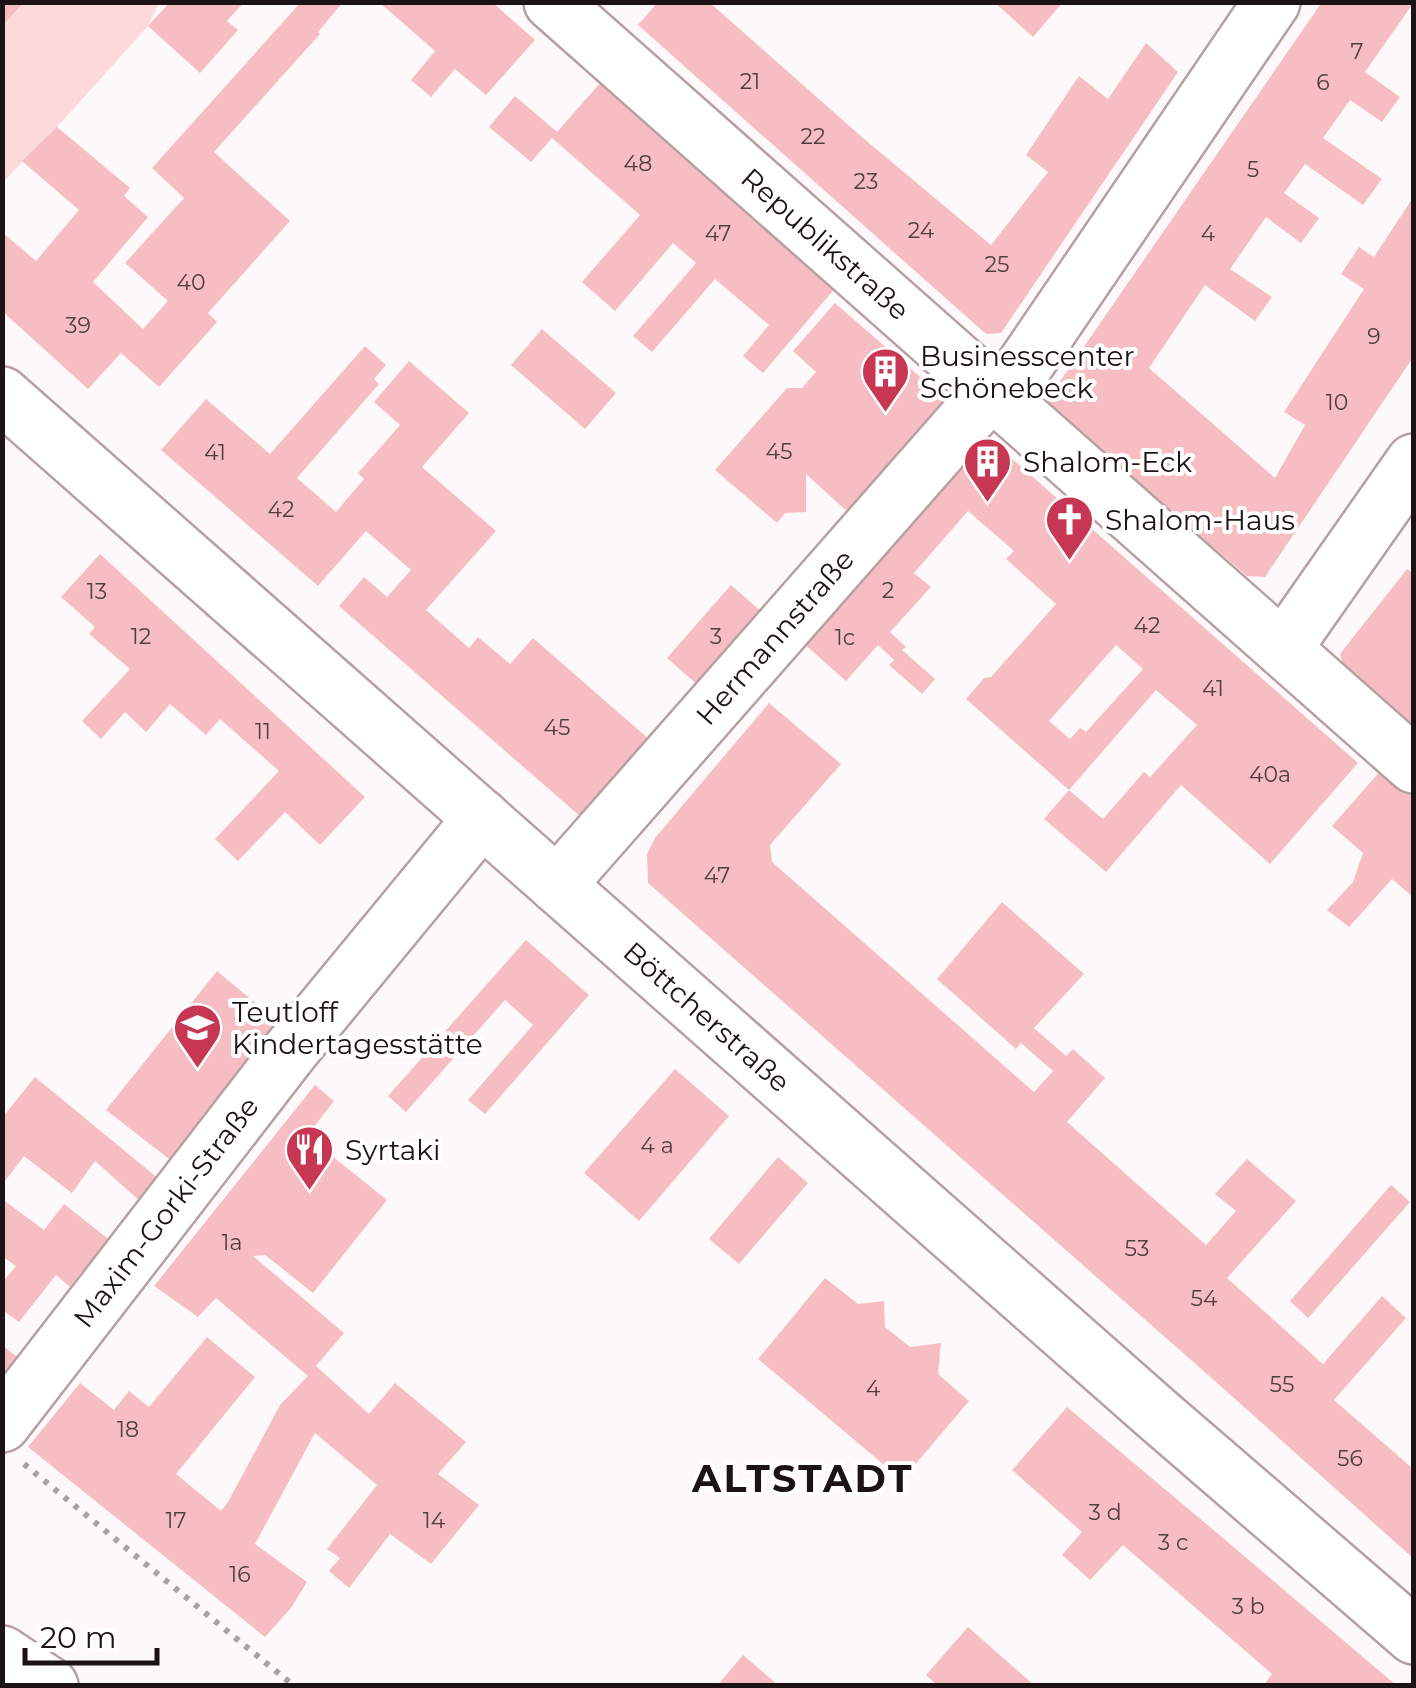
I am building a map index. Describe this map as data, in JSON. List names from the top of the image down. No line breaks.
{"streets":{"street":["Republikstraße","Hermannstraße","Böttcherstraße","Maxim-Gorki-Straße"]},"crossings":[["Republikstraße","Hermannstraße"],["Hermannstraße","Böttcherstraße"],["Böttcherstraße","Maxim-Gorki-Straße"]],"districts":["ALTSTADT"],"places":{"building":["Businesscenter Schönebeck","Shalom-Eck"],"church":["Shalom-Haus"],"school or university":["Teutloff Kindertagesstätte"],"restaurant":["Syrtaki"]},"house_numbers":["7","21","6","22","48","5","23","24","47","4","25","40","39","9","10","45","41","42","2","13","42","12","3","1c","41","45","11","40a","47","4 a","1a","53","54","55","4","18","56","3 d","17","14","3 c","16","3 b"],"scale_bar":"20 m"}
